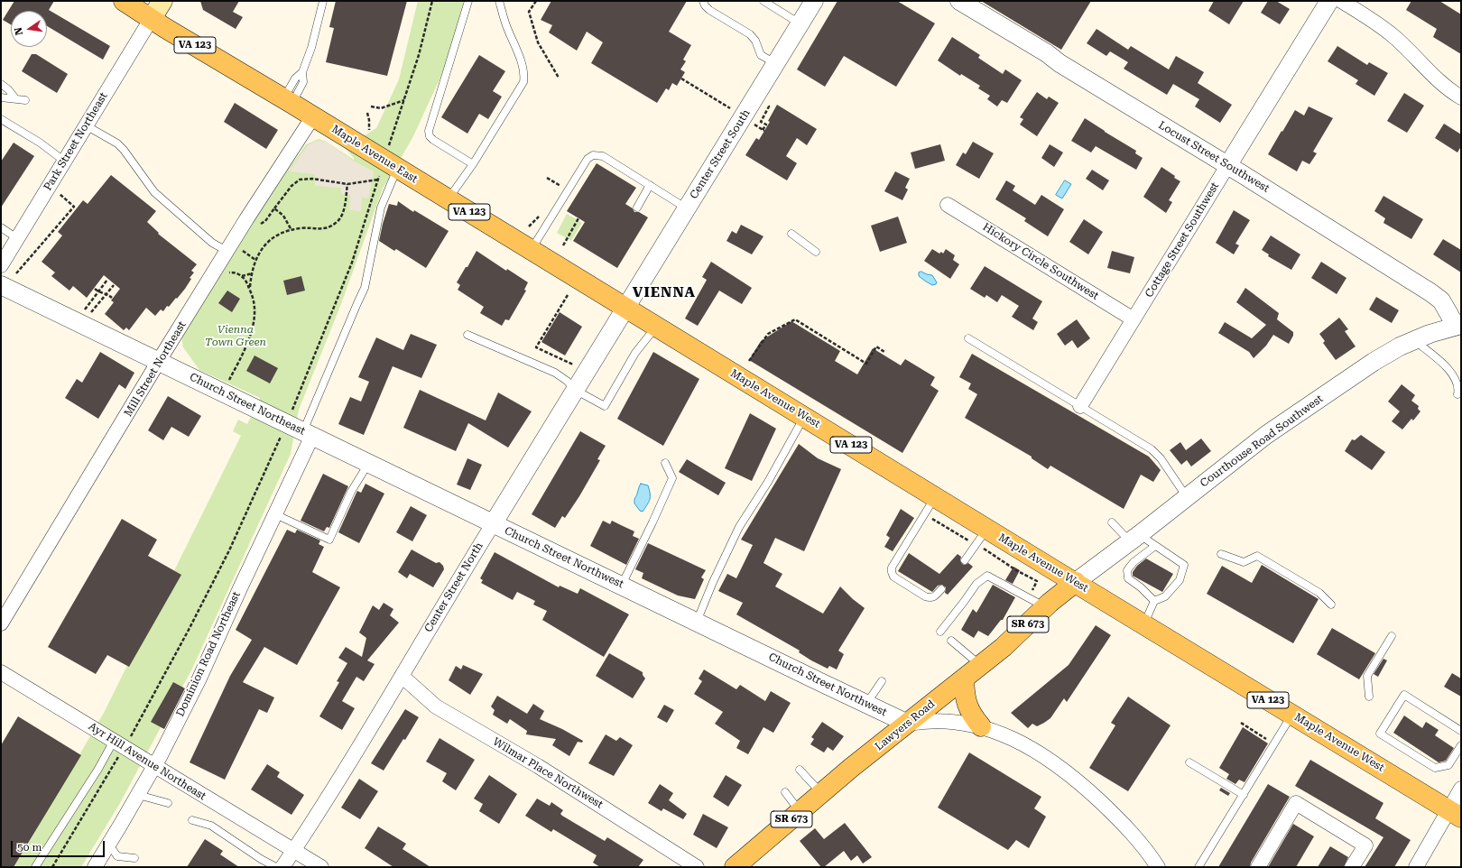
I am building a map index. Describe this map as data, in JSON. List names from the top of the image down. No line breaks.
{"streets":{"main road":["VA 123","Maple Avenue East","Maple Avenue West","SR 673","Lawyers Road"],"street":["Park Street Northeast","Center Street South","Locust Street Southwest","Cottage Street Southwest","Hickory Circle Southwest","Mill Street Northeast","Church Street Northeast","Courthouse Road Southwest","Church Street Northwest","Center Street North","Dominion Road Northeast","Ayr Hill Avenue Northeast","Wilmar Place Northwest"]},"crossings":[["Park Street Northeast","Maple Avenue East"],["Maple Avenue East","Center Street South"],["Maple Avenue East","Mill Street Northeast"],["Maple Avenue East","Maple Avenue West"],["Maple Avenue East","Center Street North"],["Center Street South","Maple Avenue West"],["Center Street South","Center Street North"],["Locust Street Southwest","Cottage Street Southwest"],["Locust Street Southwest","Courthouse Road Southwest"],["Cottage Street Southwest","Hickory Circle Southwest"],["Mill Street Northeast","Church Street Northeast"],["Maple Avenue West","Courthouse Road Southwest"],["Maple Avenue West","Center Street North"],["Maple Avenue West","Lawyers Road"],["Church Street Northeast","Church Street Northwest"],["Church Street Northeast","Center Street North"],["Church Street Northeast","Dominion Road Northeast"],["Courthouse Road Southwest","Lawyers Road"],["Church Street Northwest","Center Street North"],["Church Street Northwest","Lawyers Road"],["Center Street North","Ayr Hill Avenue Northeast"],["Center Street North","Wilmar Place Northwest"],["Dominion Road Northeast","Ayr Hill Avenue Northeast"]],"districts":["VIENNA"],"parks":["Vienna Town Green"],"scale_bar":"50 m","north":"left"}
